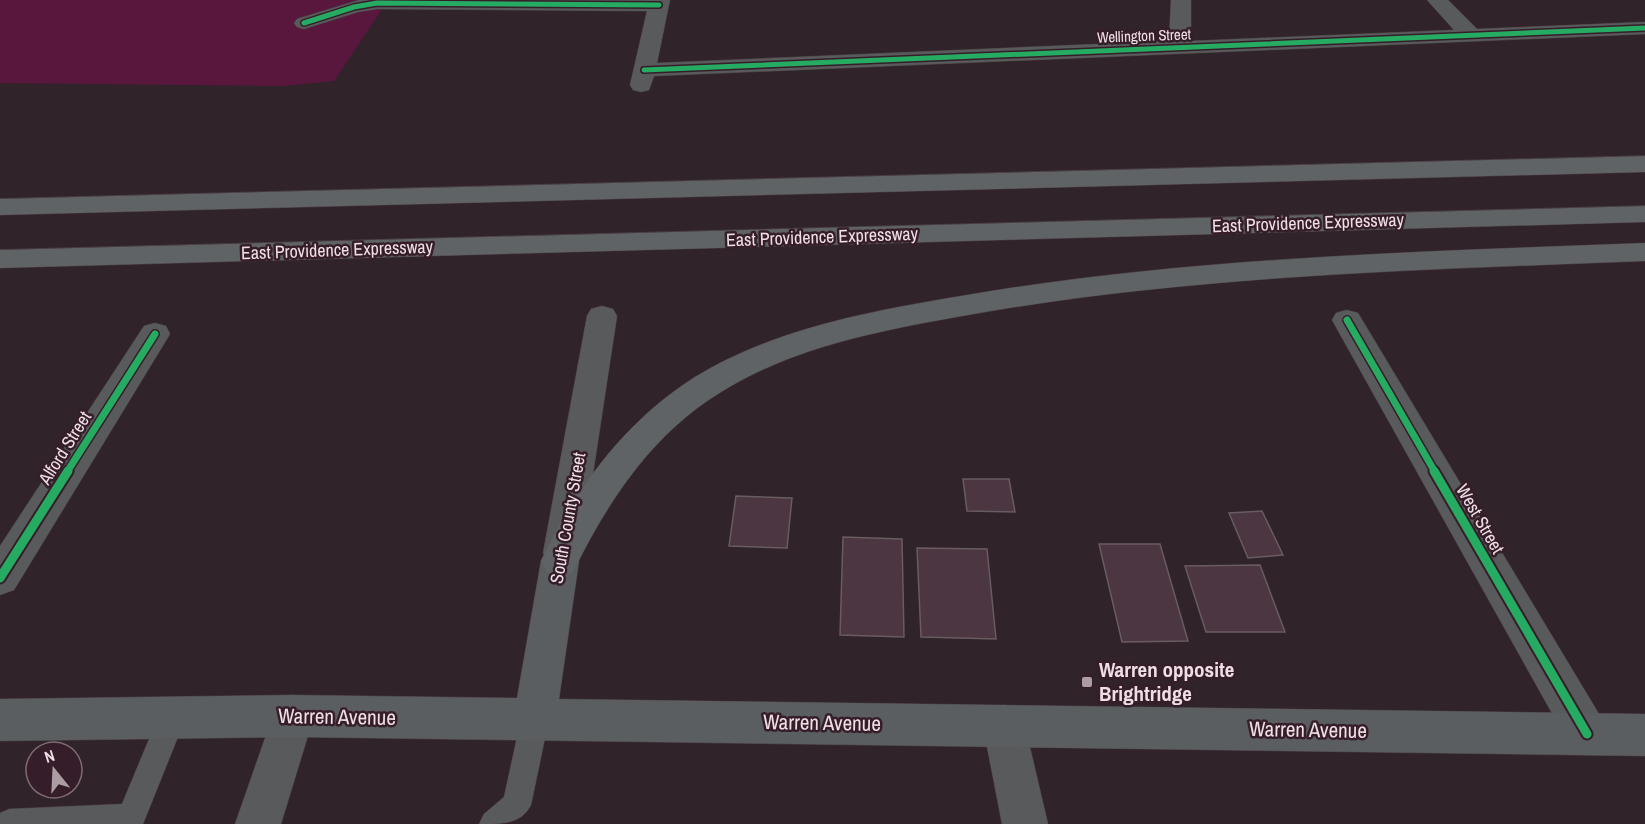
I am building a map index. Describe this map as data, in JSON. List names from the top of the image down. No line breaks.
{"streets":{"highway":["East Providence Expressway"],"main road":["South County Street","Warren Avenue"],"street":["Wellington Street","Alford Street","West Street"]},"crossings":[["South County Street","Warren Avenue"],["West Street","Warren Avenue"]],"places":{"transit":["Warren opposite Brightridge"]},"north":"top"}
